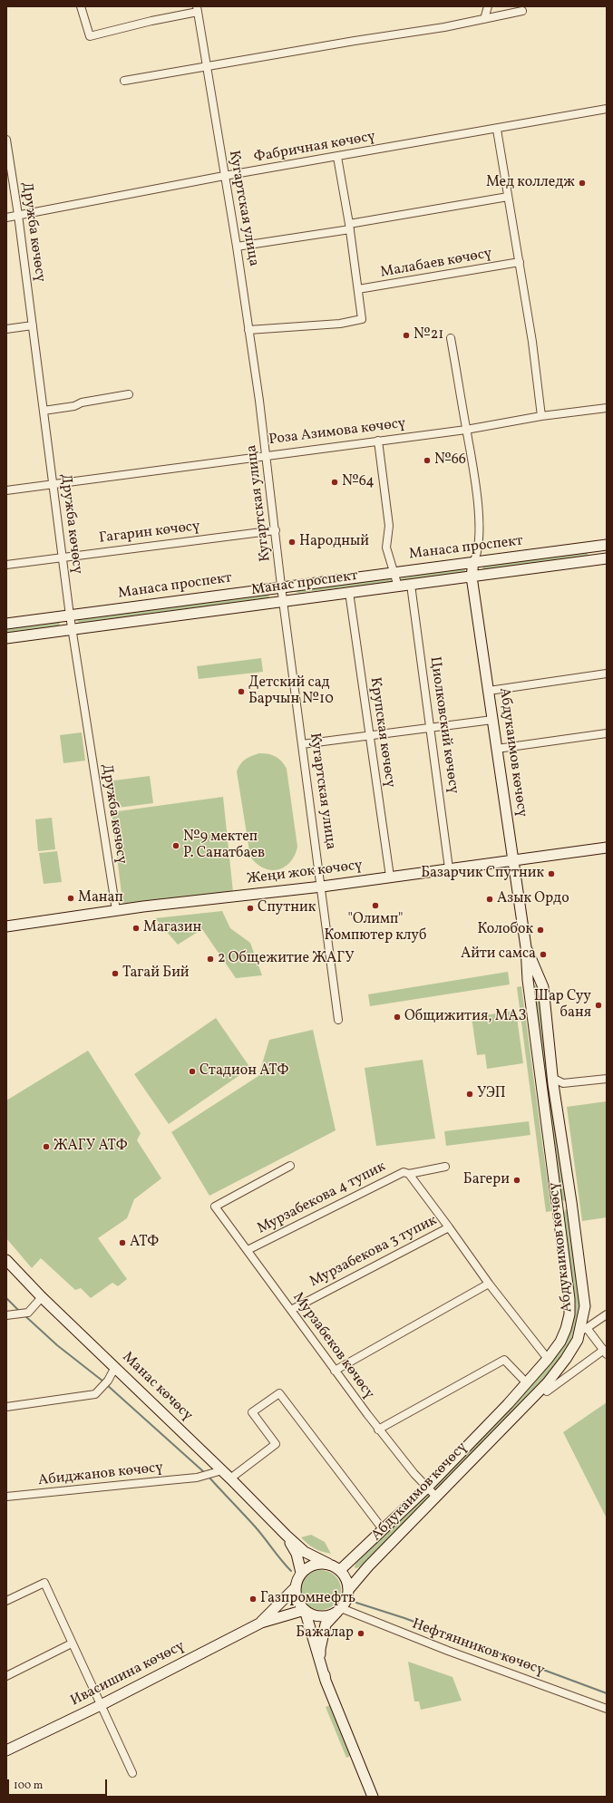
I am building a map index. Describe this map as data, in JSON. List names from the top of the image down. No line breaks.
{"streets":{"main road":["Манаса проспект","Манас проспект","Абдукаимов көчөсү","Жеңи жок көчөсү","Манас көчөсү","Ивасишина көчөсү"],"street":["Фабричная көчөсү","Кугартская улица","Дружба көчөсү","Малабаев көчөсү","Роза Азимова көчөсү","Гагарин көчөсү","Циолковский көчөсү","Крупская көчөсү","Мурзабекова 4 тупик","Мурзабекова 3 тупик","Мурзабеков көчөсү","Абиджанов көчөсү","Нефтянников көчөсү"]},"crossings":[["Фабричная көчөсү","Кугартская улица"],["Фабричная көчөсү","Дружба көчөсү"],["Кугартская улица","Роза Азимова көчөсү"],["Кугартская улица","Гагарин көчөсү"],["Кугартская улица","Манаса проспект"],["Кугартская улица","Манас проспект"],["Кугартская улица","Жеңи жок көчөсү"],["Дружба көчөсү","Роза Азимова көчөсү"],["Дружба көчөсү","Гагарин көчөсү"],["Дружба көчөсү","Манаса проспект"],["Дружба көчөсү","Манас проспект"],["Дружба көчөсү","Жеңи жок көчөсү"],["Манаса проспект","Абдукаимов көчөсү"],["Манас проспект","Циолковский көчөсү"],["Манас проспект","Крупская көчөсү"],["Манас проспект","Абдукаимов көчөсү"],["Циолковский көчөсү","Жеңи жок көчөсү"],["Крупская көчөсү","Жеңи жок көчөсү"],["Абдукаимов көчөсү","Жеңи жок көчөсү"],["Абдукаимов көчөсү","Мурзабеков көчөсү"],["Абдукаимов көчөсү","Нефтянников көчөсү"],["Мурзабекова 4 тупик","Мурзабеков көчөсү"],["Мурзабекова 3 тупик","Мурзабеков көчөсү"],["Манас көчөсү","Абиджанов көчөсү"]],"places":["Мед колледж","№21","№66","№64","Народный","Детский сад Барчын №10","№9 мектеп Р. Санатбаев","Базарчик Спутник","Манап","Азык Ордо","\"Олимп\" Компютер клуб","Спутник","Магазин","Колобок","Айти самса","2 Общежитие ЖАГУ","Тагай Бий","Шар Суу баня","Общижития, МАЗ","Стадион АТФ","УЭП","ЖАГУ АТФ","Багери","АТФ","Газпромнефть","Бажалар"],"scale_bar":"100 m"}
